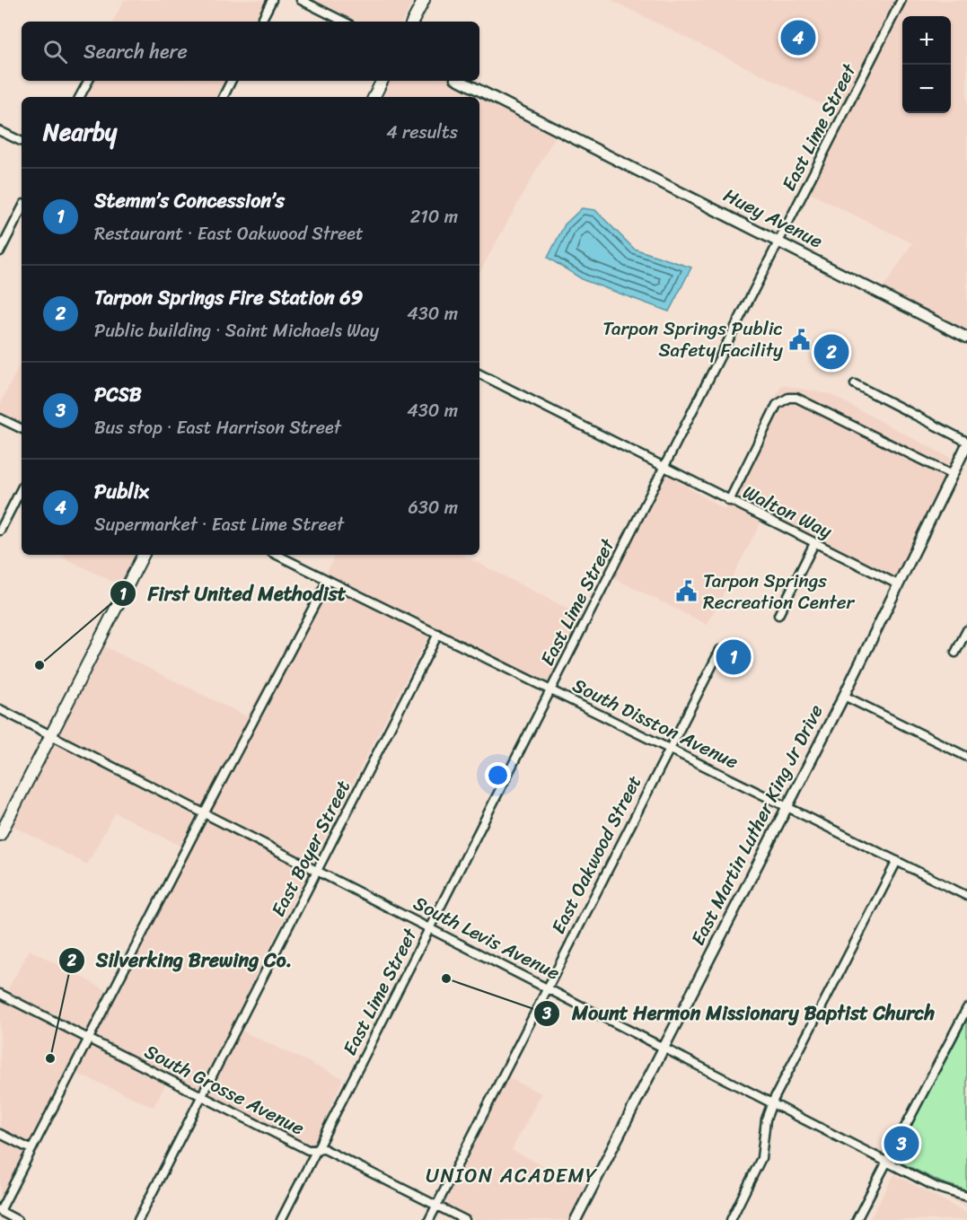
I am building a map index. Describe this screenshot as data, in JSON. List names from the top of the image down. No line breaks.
{"streets":{"street":["East Lime Street","Huey Avenue","Walton Way","South Disston Avenue","East Martin Luther King Jr Drive","East Boyer Street","East Oakwood Street","South Levis Avenue","South Grosse Avenue"]},"crossings":[["East Lime Street","Huey Avenue"],["East Lime Street","Walton Way"],["East Lime Street","South Disston Avenue"],["East Lime Street","South Levis Avenue"],["East Lime Street","South Grosse Avenue"],["Walton Way","East Martin Luther King Jr Drive"],["South Disston Avenue","East Martin Luther King Jr Drive"],["South Disston Avenue","East Boyer Street"],["South Disston Avenue","East Oakwood Street"],["East Martin Luther King Jr Drive","South Levis Avenue"],["East Boyer Street","South Levis Avenue"],["East Boyer Street","South Grosse Avenue"],["East Oakwood Street","South Levis Avenue"],["East Oakwood Street","South Grosse Avenue"]],"districts":["UNION ACADEMY"],"places":{"public building":["Tarpon Springs Public Safety Facility","Tarpon Springs Recreation Center"],"other":["First United Methodist","Mount Hermon Missionary Baptist Church","Silverking Brewing Co."]},"page":{"map_buttons":["+","−"],"pins":["4","2","1","3"],"search":"Search here","heading":["Nearby","4 results"],"list":[{"mark":"1","name":"Stemm’s Concession’s","note":"Restaurant · East Oakwood Street","value":"210 m"},{"mark":"2","name":"Tarpon Springs Fire Station 69","note":"Public building · Saint Michaels Way","value":"430 m"},{"mark":"3","name":"PCSB","note":"Bus stop · East Harrison Street","value":"430 m"},{"mark":"4","name":"Publix","note":"Supermarket · East Lime Street","value":"630 m"}]}}
